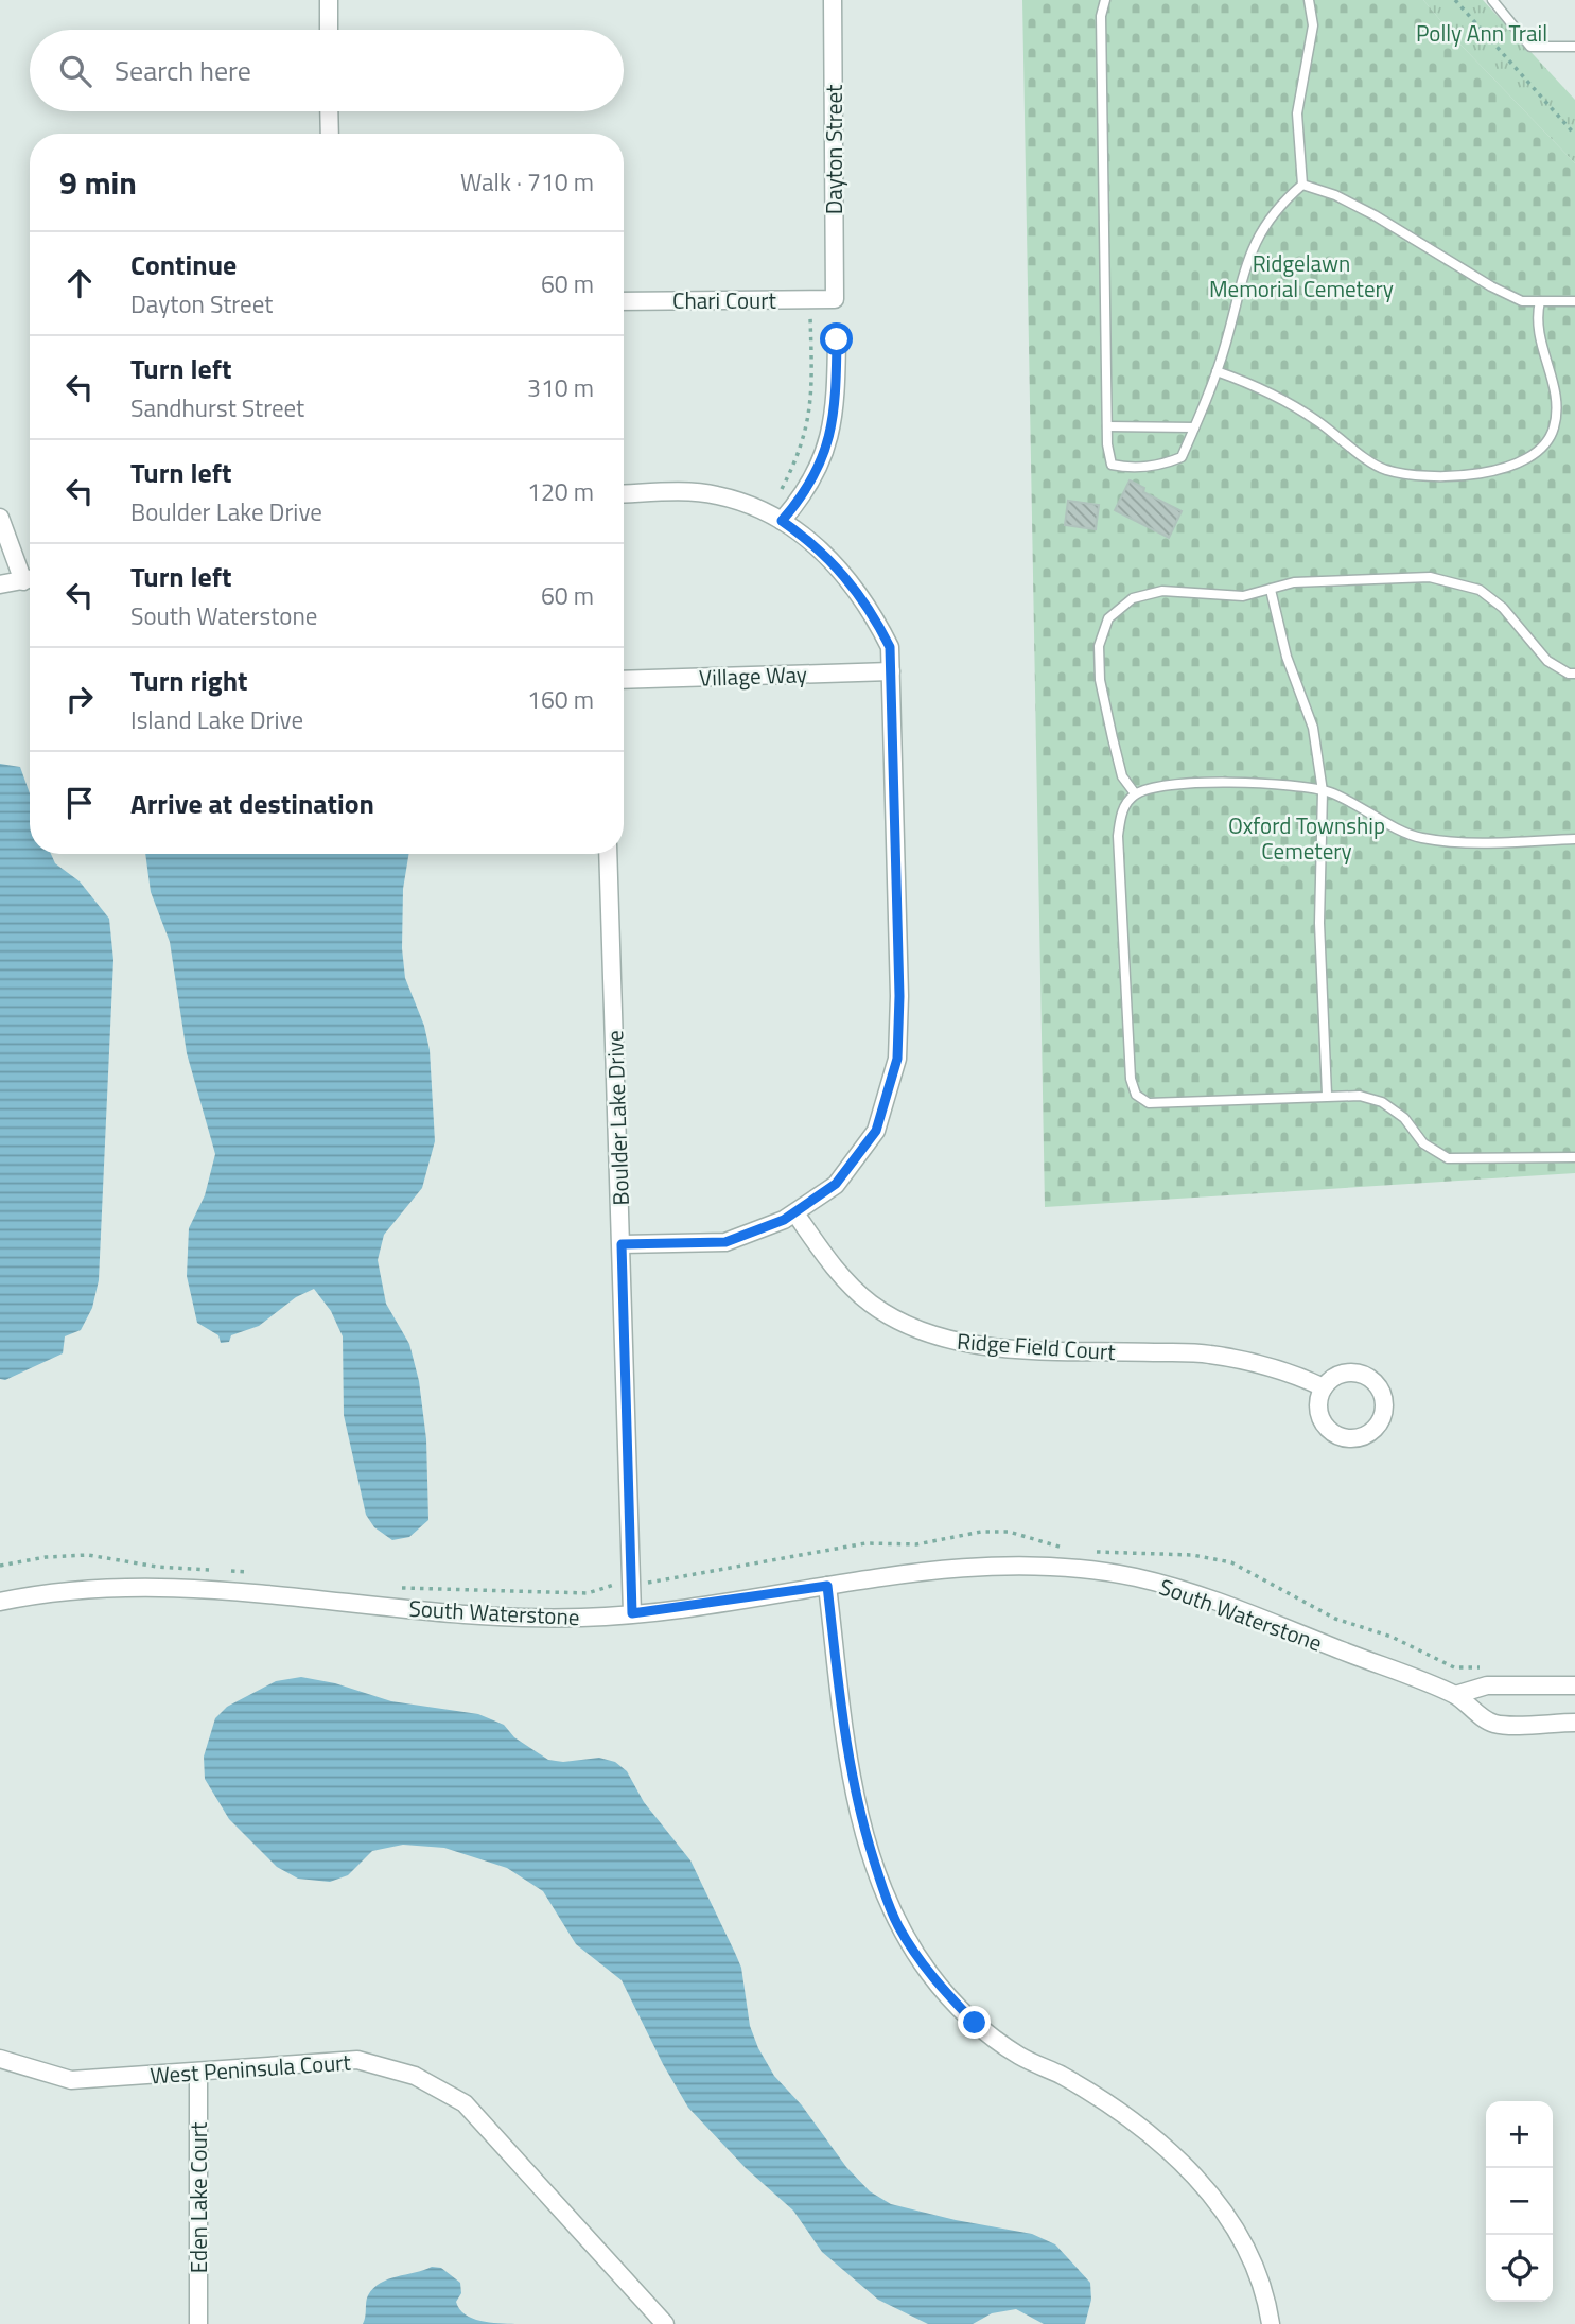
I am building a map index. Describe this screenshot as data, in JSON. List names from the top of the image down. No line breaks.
{"streets":{"street":["Dayton Street","Chari Court","Village Way","Boulder Lake Drive","Ridge Field Court","South Waterstone","West Peninsula Court","Eden Lake Court"]},"crossings":[["Dayton Street","Chari Court"],["Boulder Lake Drive","South Waterstone"],["West Peninsula Court","Eden Lake Court"]],"parks":["Polly Ann Trail","Ridgelawn Memorial Cemetery","Oxford Township Cemetery"],"page":{"search":"Search here","heading":["9 min","Walk · 710 m"],"list":[["Continue","Dayton Street","60 m"],["Turn left","Sandhurst Street","310 m"],["Turn left","Boulder Lake Drive","120 m"],["Turn left","South Waterstone","60 m"],["Turn right","Island Lake Drive","160 m"],"Arrive at destination"],"map_buttons":["+","−"]}}
